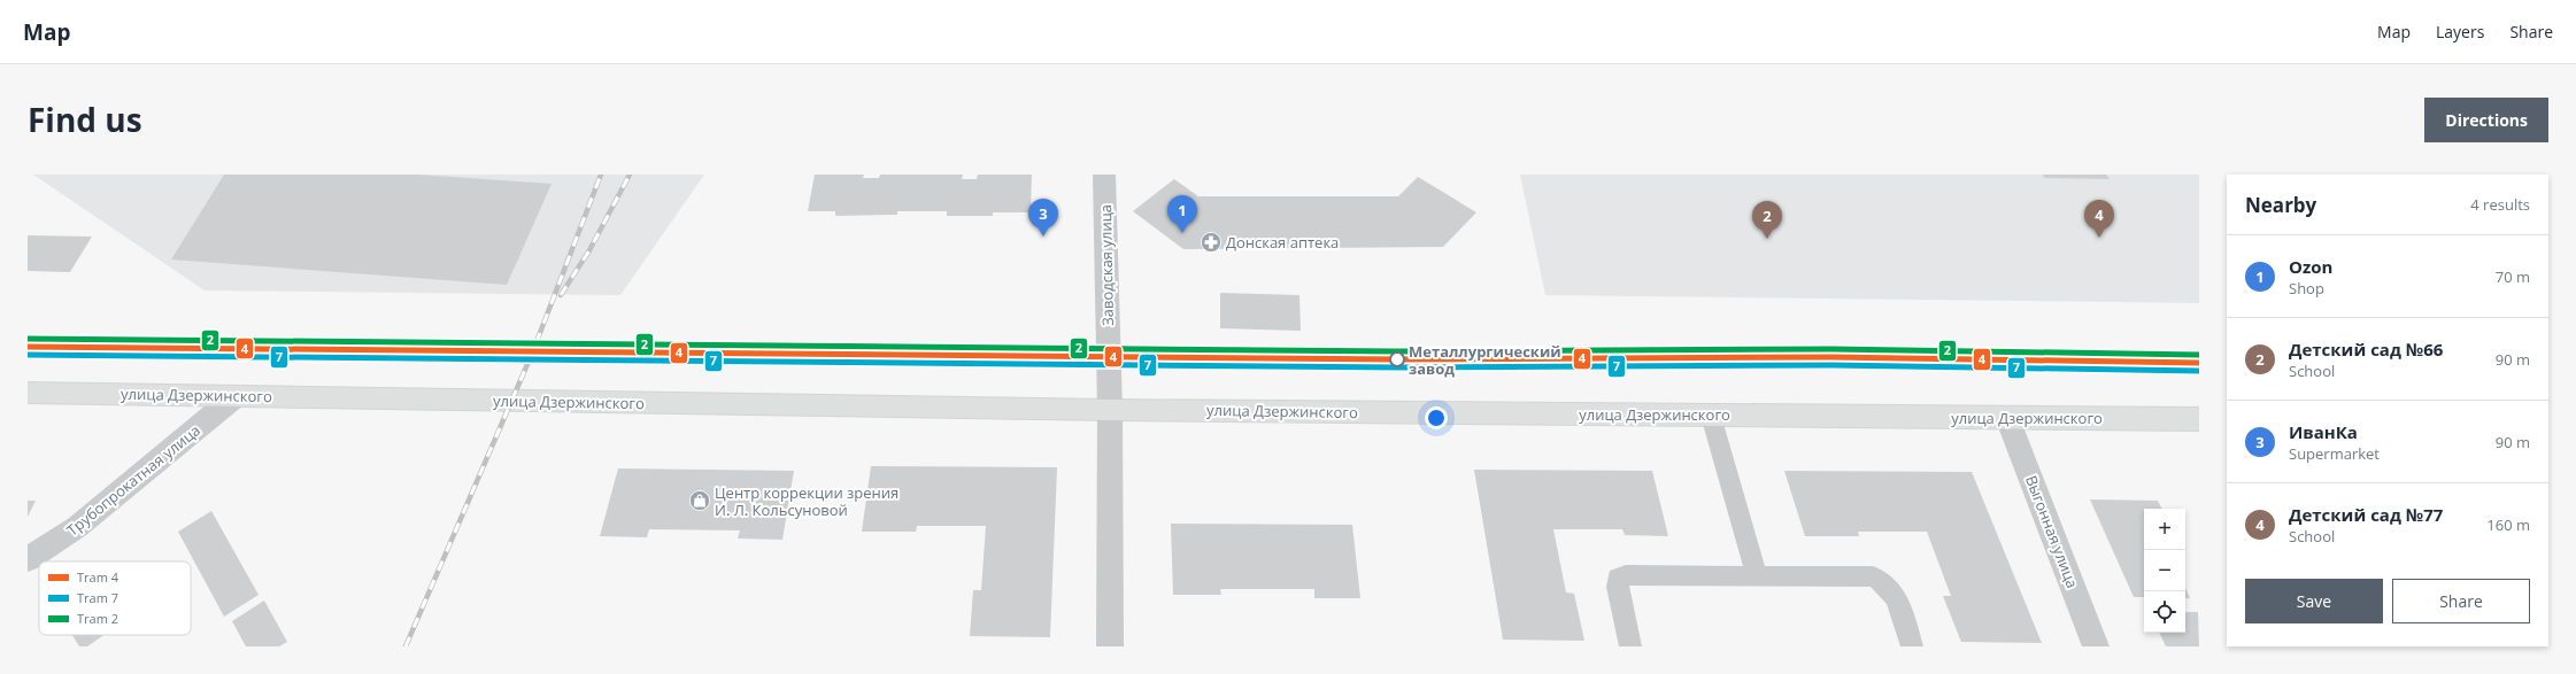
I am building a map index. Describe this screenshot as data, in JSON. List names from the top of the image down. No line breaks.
{"streets":{"main road":["улица Дзержинского"],"street":["Заводская улица","Трубопрокатная улица","Выгонная улица"]},"crossings":[["Заводская улица","улица Дзержинского"],["улица Дзержинского","Трубопрокатная улица"],["улица Дзержинского","Выгонная улица"]],"places":{"pharmacy":["Донская аптека"],"other":["Металлургический завод"],"shop":["Центр коррекции зрения И. Л. Кольсуновой"]},"lines":["tram line 2","tram line 4","tram line 7"],"legend":["Tram 4","Tram 7","Tram 2"],"page":{"header":"Map","nav":["Map","Layers","Share"],"title":"Find us","buttons":["Directions",["Save","Share"]],"heading":["Nearby","4 results"],"pins":["1","3","4","2"],"list":[{"mark":"1","name":"Ozon","note":"Shop","value":"70 m"},{"mark":"2","name":"Детский сад №66","note":"School","value":"90 m"},{"mark":"3","name":"ИванКа","note":"Supermarket","value":"90 m"},{"mark":"4","name":"Детский сад №77","note":"School","value":"160 m"}],"map_buttons":["+","−"]}}
